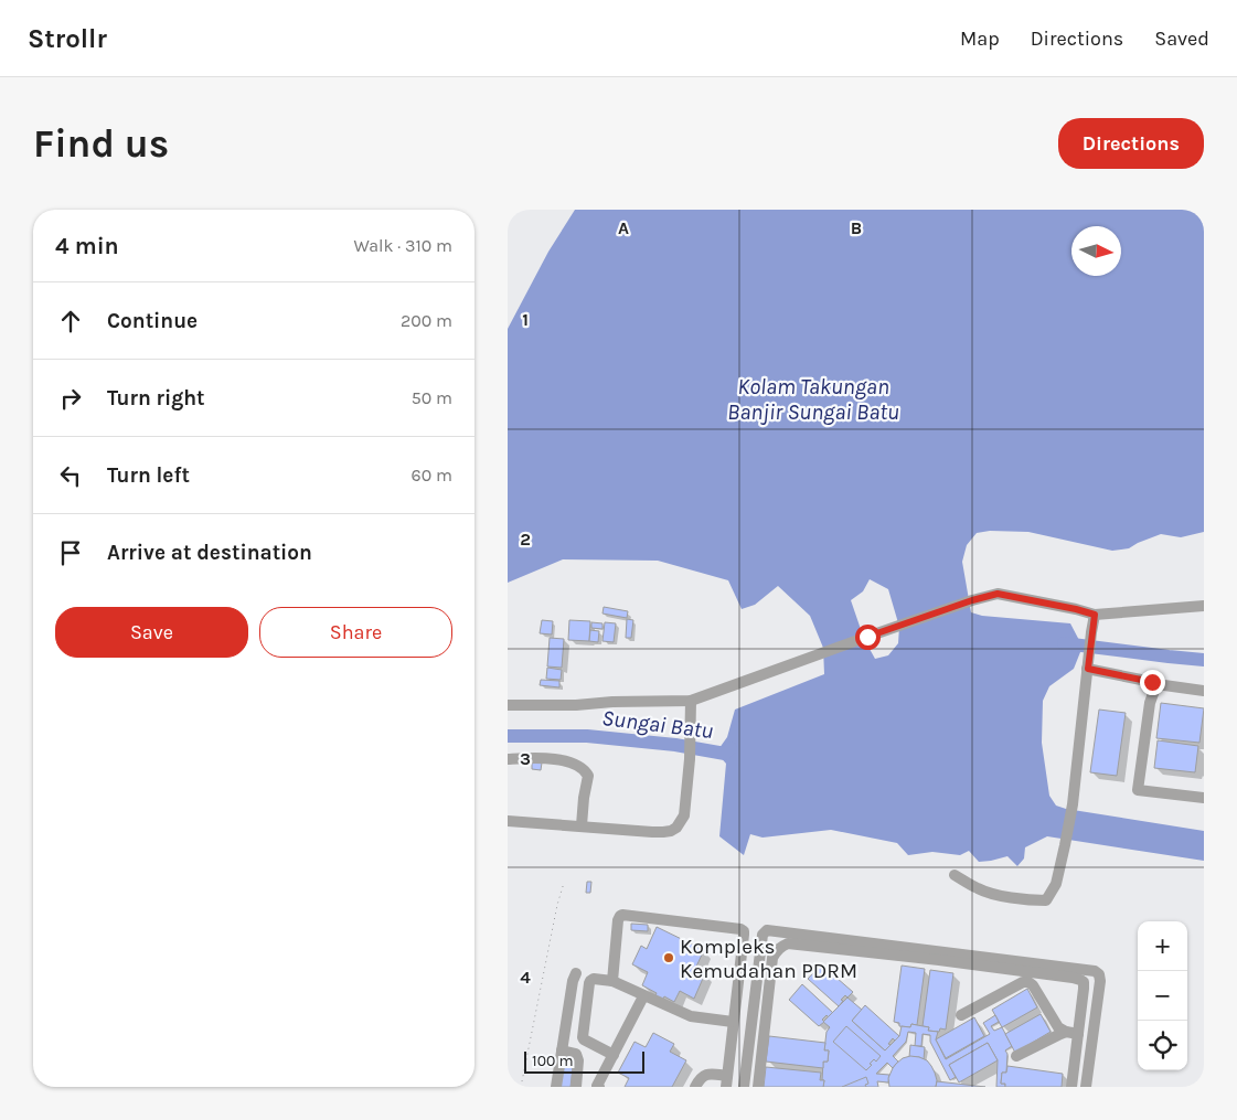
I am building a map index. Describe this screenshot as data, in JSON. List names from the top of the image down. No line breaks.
{"water":["Kolam Takungan Banjir Sungai Batu","Sungai Batu"],"places":["Kompleks Kemudahan PDRM"],"scale_bar":"100 m","north":"right","page":{"header":"Strollr","nav":["Map","Directions","Saved"],"buttons":["Directions",["Save","Share"]],"title":"Find us","heading":["4 min","Walk · 310 m"],"list":[["Continue","200 m"],["Turn right","50 m"],["Turn left","60 m"],"Arrive at destination"],"map_buttons":["+","−"],"scale":"100 m"},"grid":{"columns":["A","B"],"rows":["1","2","3","4"]}}
